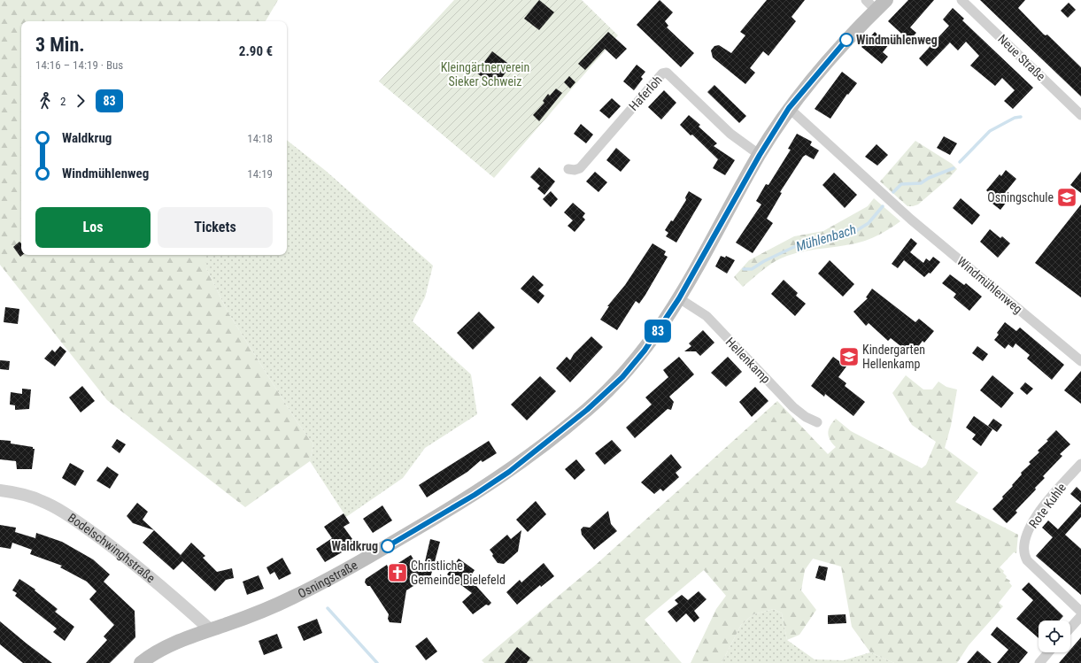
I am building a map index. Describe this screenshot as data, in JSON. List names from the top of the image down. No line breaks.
{"streets":{"main road":["Osningstraße"],"street":["Neue Straße","Haferloh","Windmühlenweg","Hellenkamp","Rote Kuhle","Bodelschwinghstraße"]},"crossings":[["Haferloh","Osningstraße"],["Windmühlenweg","Osningstraße"],["Hellenkamp","Osningstraße"],["Bodelschwinghstraße","Osningstraße"]],"water":["Mühlenbach"],"parks":["Kleingärtnerverein Sieker Schweiz"],"places":{"other":["Windmühlenweg","Waldkrug"],"school or university":["Osningschule","Kindergarten Hellenkamp"],"church":["Christliche Gemeinde Bielefeld"]},"lines":["bus line 83"],"page":{"on_map":"83","heading":["3 Min.","14:16 – 14:19 · Bus","2.90 €"],"legs":["2","83"],"list":[{"name":"Waldkrug","value":"14:18"},{"name":"Windmühlenweg","value":"14:19"}],"buttons":["Los","Tickets"]}}
